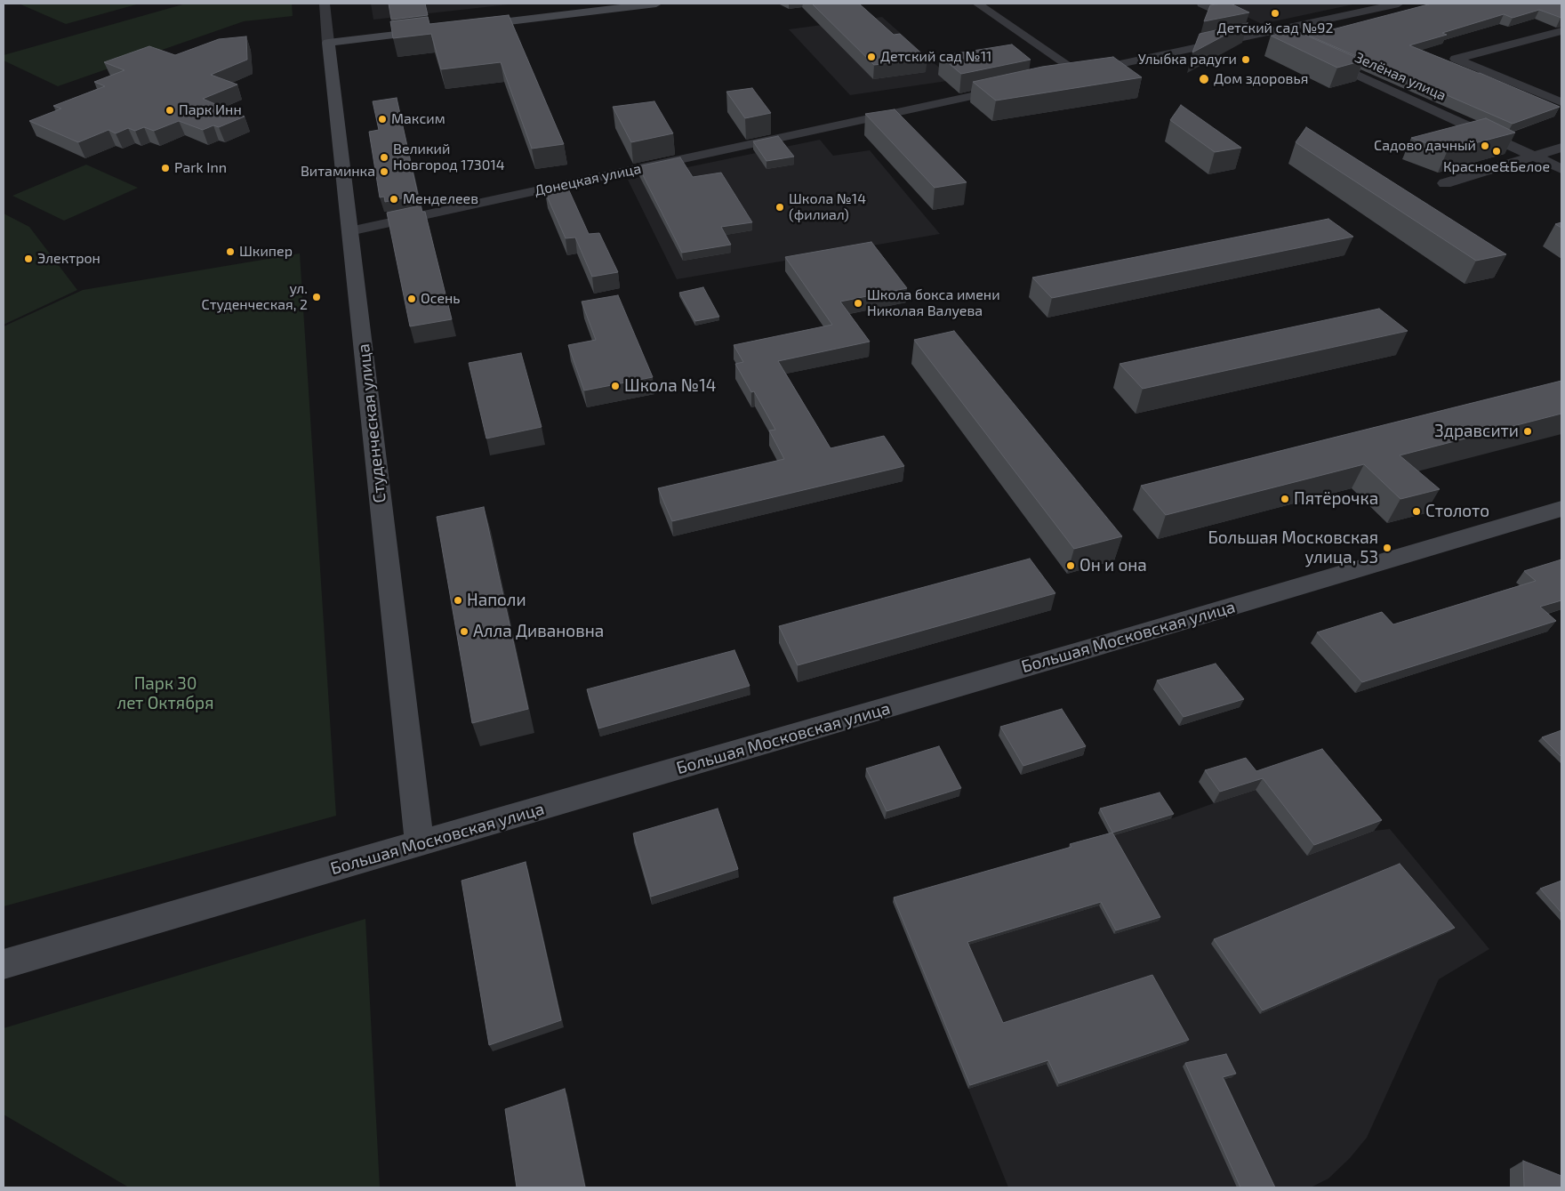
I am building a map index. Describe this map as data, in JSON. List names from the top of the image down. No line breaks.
{"streets":{"street":["Зелёная улица","Донецкая улица","Студенческая улица","Большая Московская улица"]},"crossings":[["Донецкая улица","Студенческая улица"],["Студенческая улица","Большая Московская улица"]],"parks":["Парк 30 лет Октября"],"places":["Детский сад №92","Детский сад №11","Улыбка радуги","Дом здоровья","Парк Инн","Максим","Садово дачный","Красное&Белое","Великий Новгород 173014","Park Inn","Витаминка","Менделеев","Школа №14 (филиал)","Шкипер","Электрон","ул. Студенческая, 2","Осень","Школа бокса имени Николая Валуева","Школа №14","Здравсити","Пятёрочка","Столото","Большая Московская улица, 53","Он и она","Наполи","Алла Дивановна"]}
